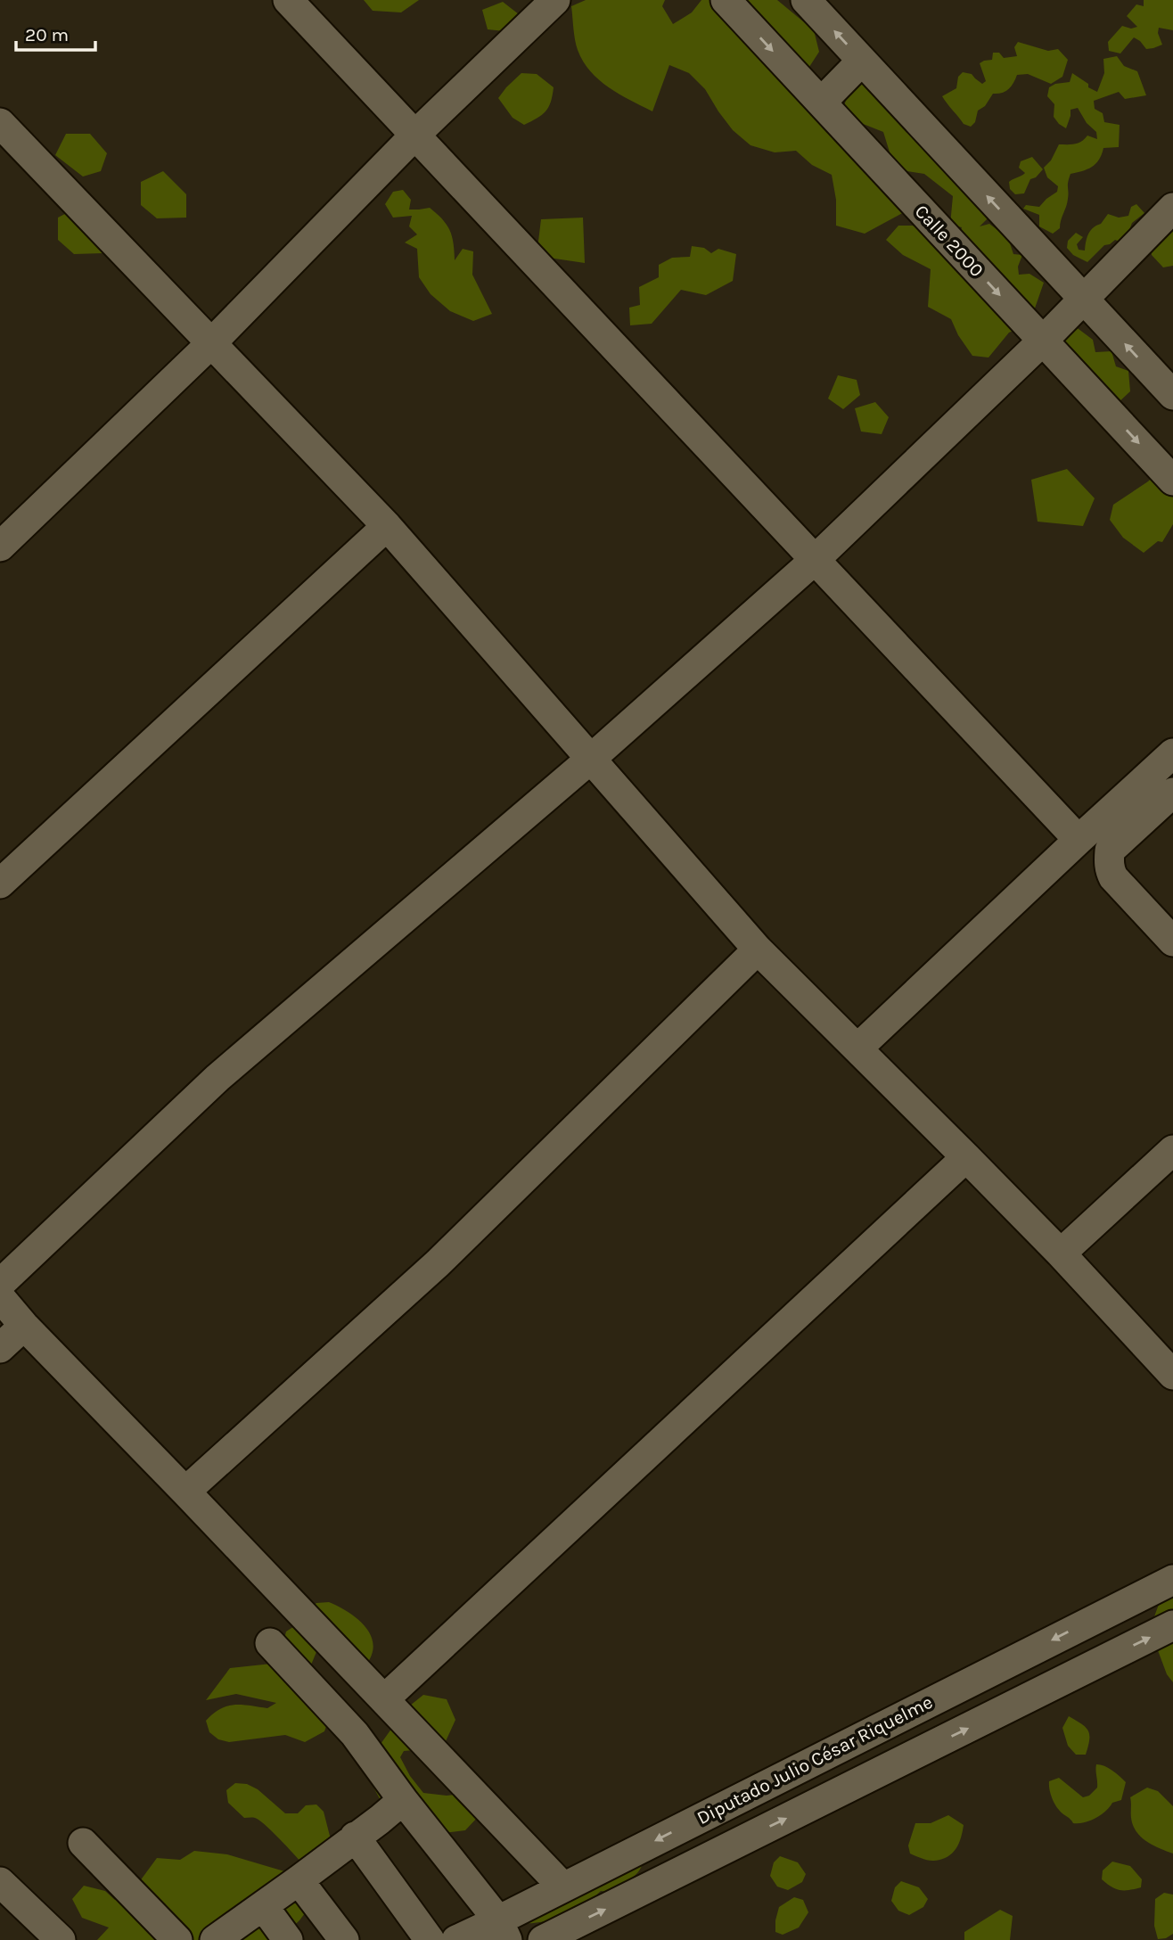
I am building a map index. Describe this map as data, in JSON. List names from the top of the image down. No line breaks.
{"streets":{"street":["Calle 2000","Diputado Julio César Riquelme"]},"scale_bar":"20 m"}
